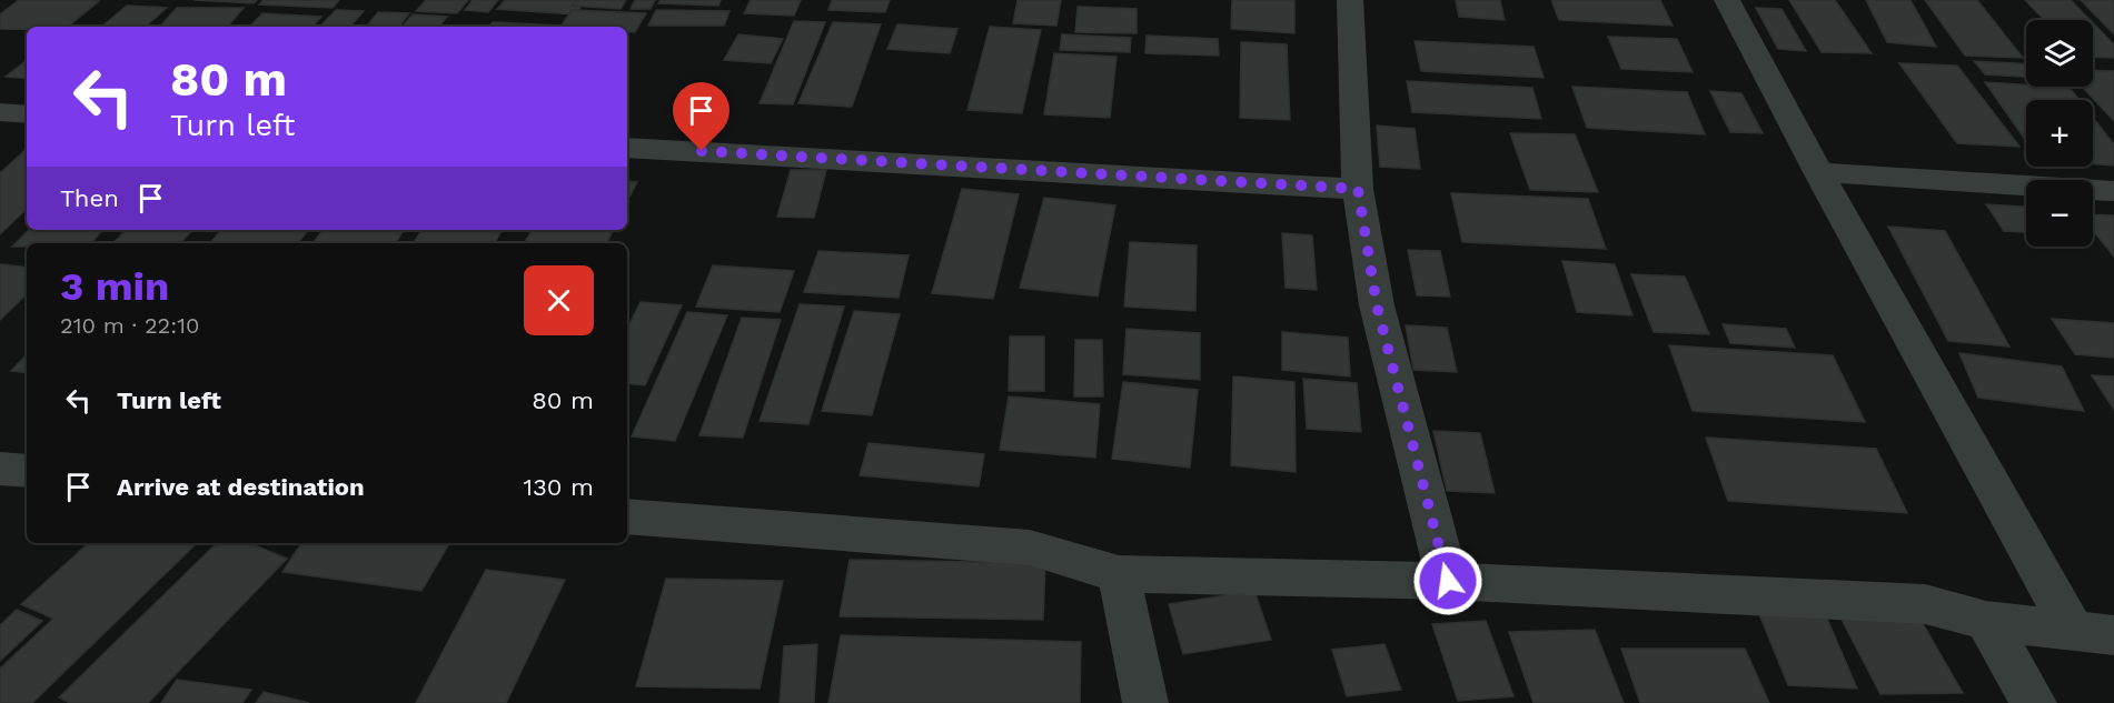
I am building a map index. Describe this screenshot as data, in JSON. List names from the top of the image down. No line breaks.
{"page":{"map_buttons":["+","−"],"turn":["80 m","Turn left"],"then":"Then","heading":["3 min","210 m · 22:10"],"list":[{"name":"Turn left","value":"80 m"},{"name":"Arrive at destination","value":"130 m"}]}}
